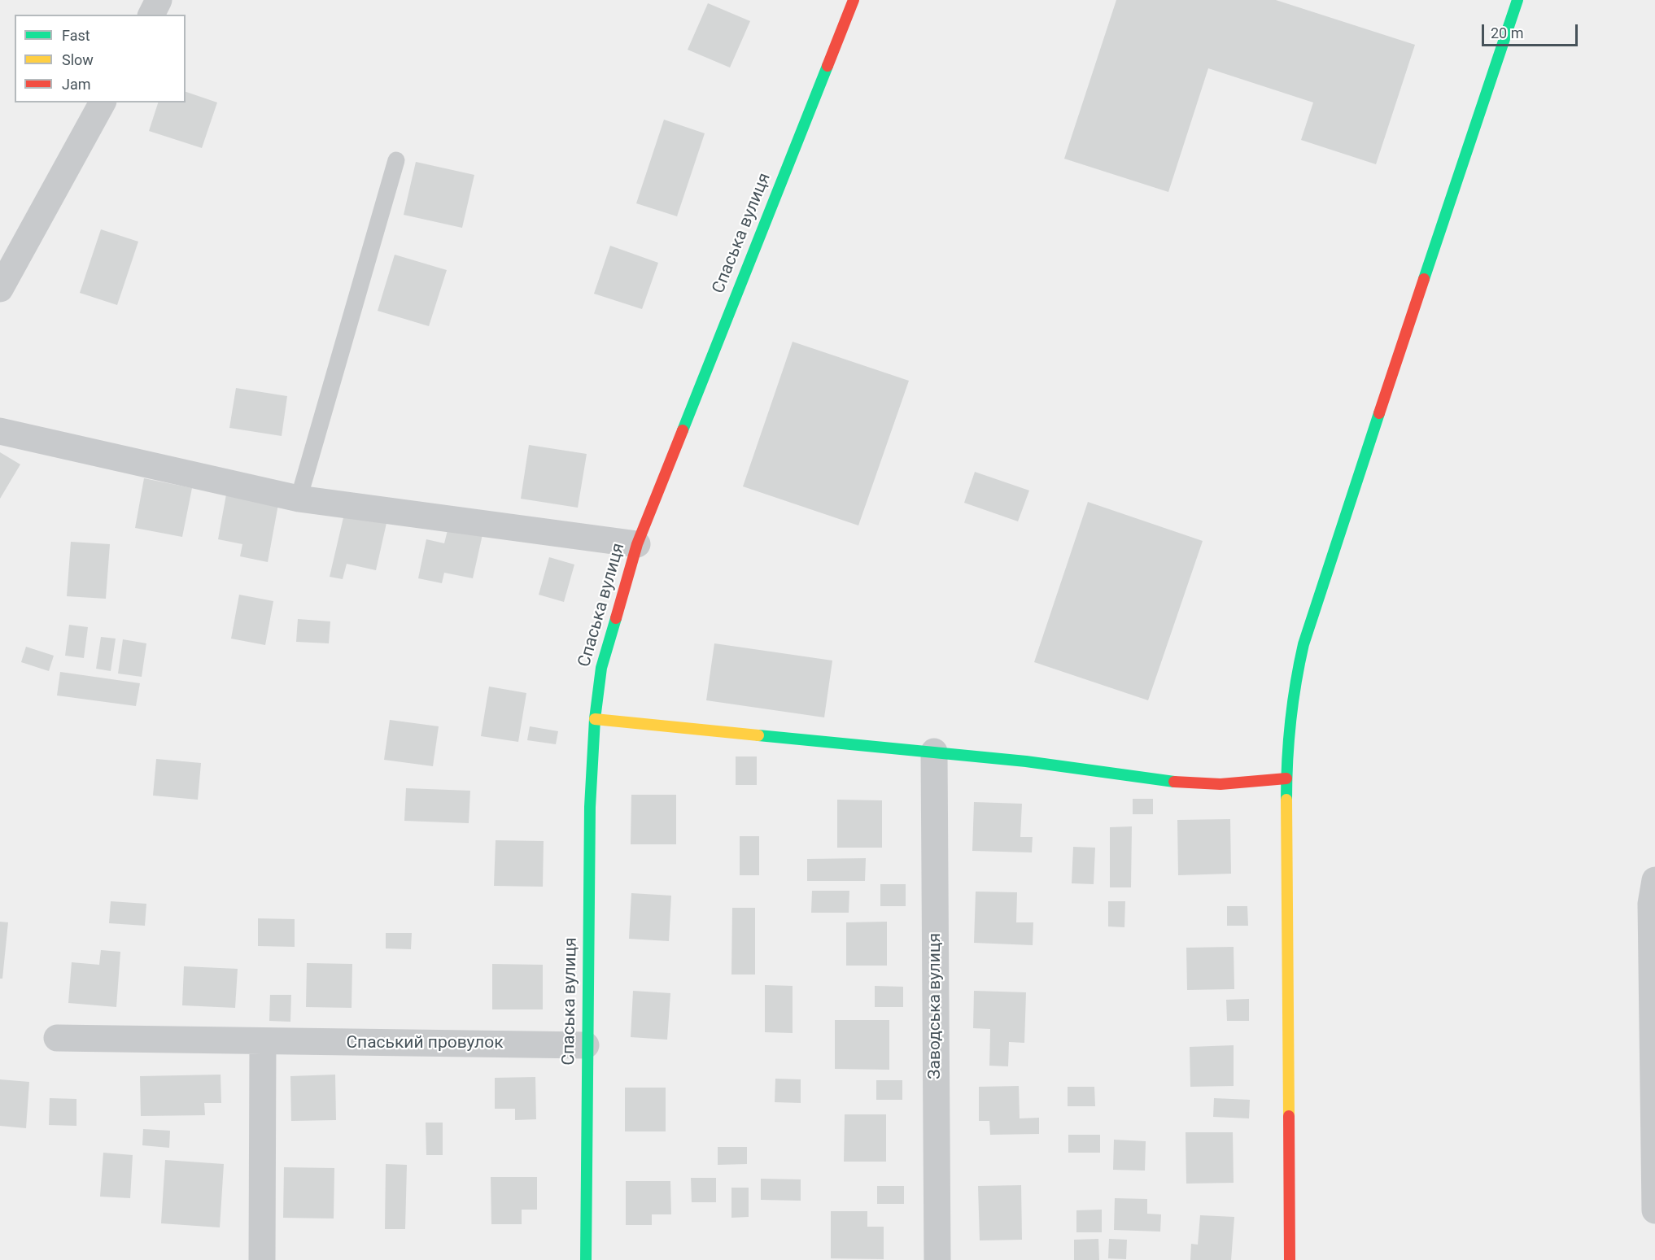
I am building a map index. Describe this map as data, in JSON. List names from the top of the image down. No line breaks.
{"streets":{"street":["Спаська вулиця","Заводська вулиця","Спаський провулок"]},"crossings":[["Спаська вулиця","Спаський провулок"]],"legend":["Fast","Slow","Jam"],"scale_bar":"20 m"}
